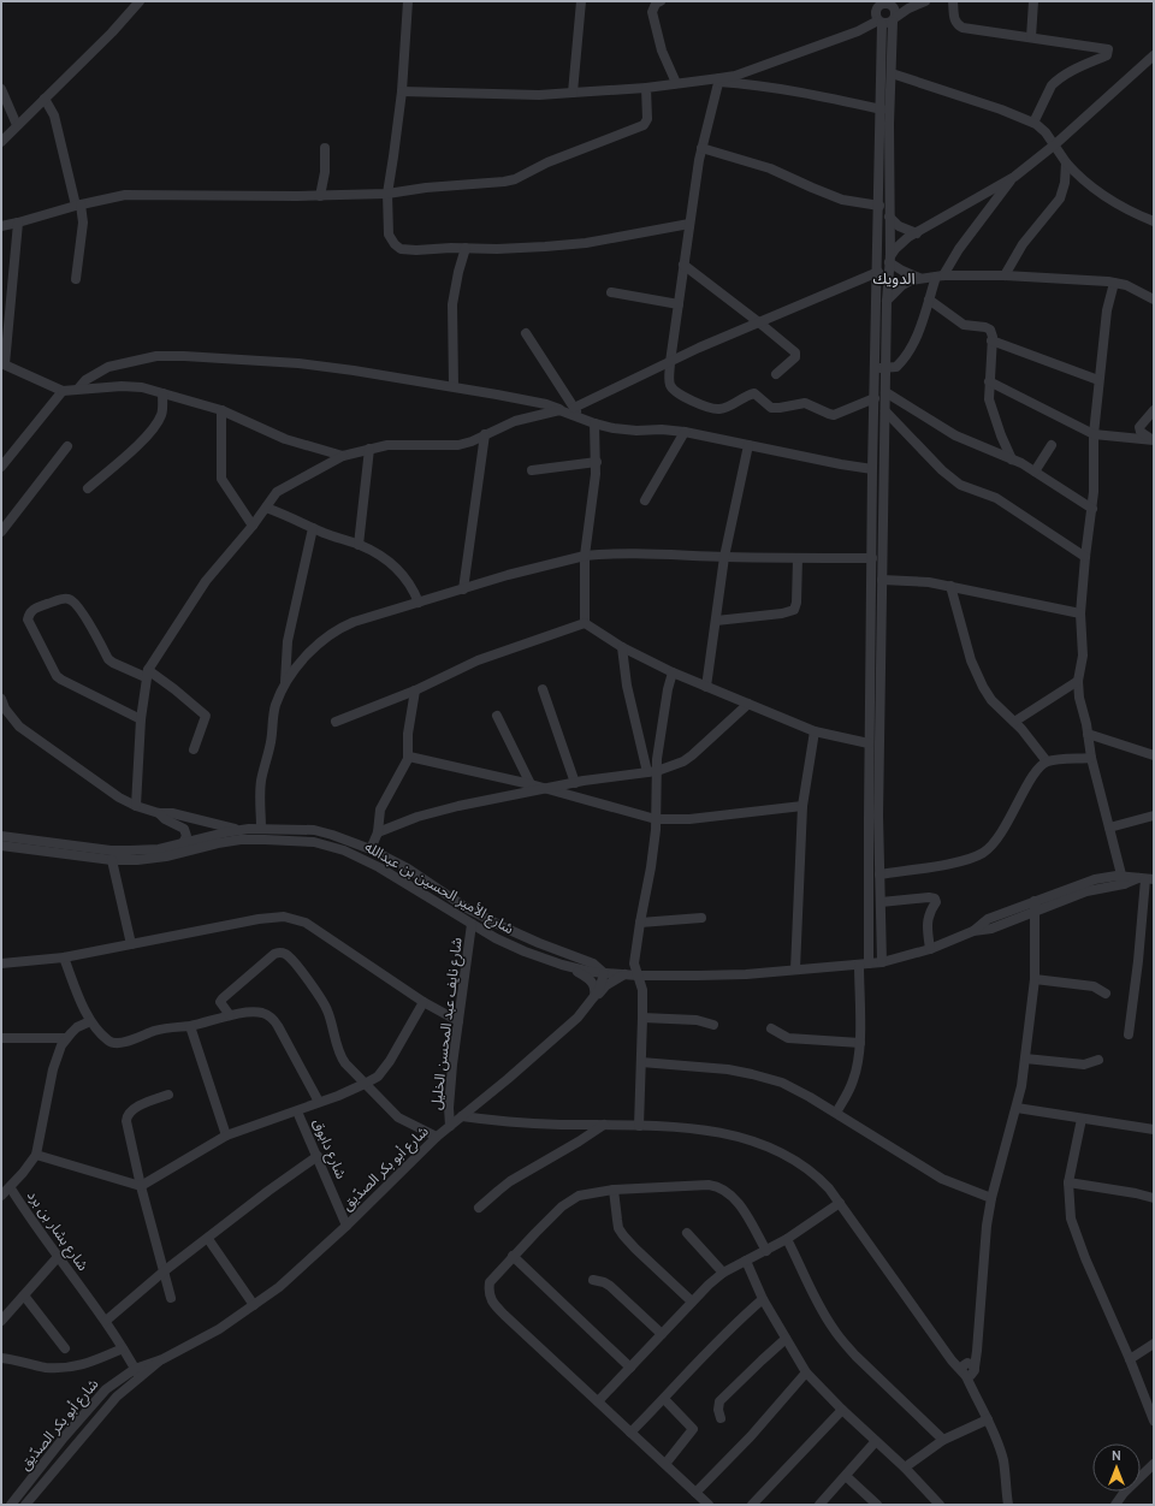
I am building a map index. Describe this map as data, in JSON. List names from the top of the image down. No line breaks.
{"streets":{"street":["شارع الأمير الحسين بن عبدالله","شارع نايف عبد المحسن الخليل","شارع دابوق","شارع أبو بكر الصدّيق","شارع بشار بن برد"]},"crossings":[["شارع الأمير الحسين بن عبدالله","شارع نايف عبد المحسن الخليل"],["شارع الأمير الحسين بن عبدالله","شارع أبو بكر الصدّيق"],["شارع نايف عبد المحسن الخليل","شارع أبو بكر الصدّيق"],["شارع دابوق","شارع أبو بكر الصدّيق"],["شارع أبو بكر الصدّيق","شارع بشار بن برد"]],"districts":["الدويك"],"north":"top"}
